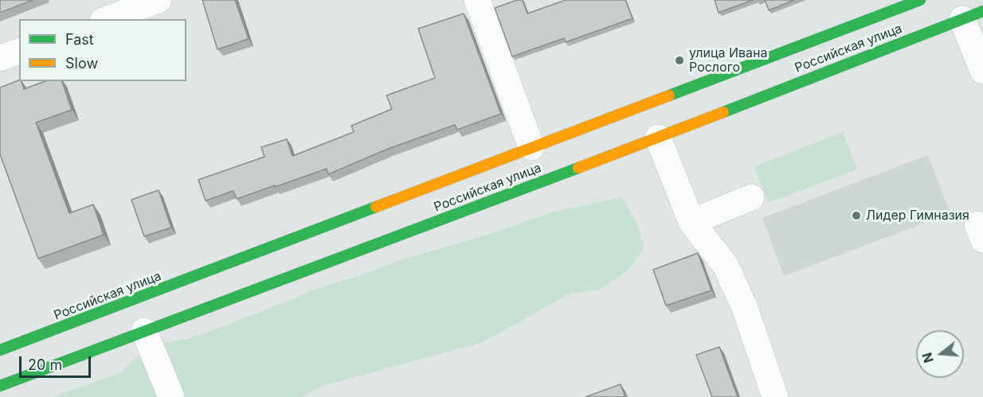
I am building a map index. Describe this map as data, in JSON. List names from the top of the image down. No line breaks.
{"streets":{"main road":["Российская улица"]},"places":["улица Ивана Рослого","Лидер Гимназия"],"legend":["Fast","Slow"],"scale_bar":"20 m","north":"left"}
